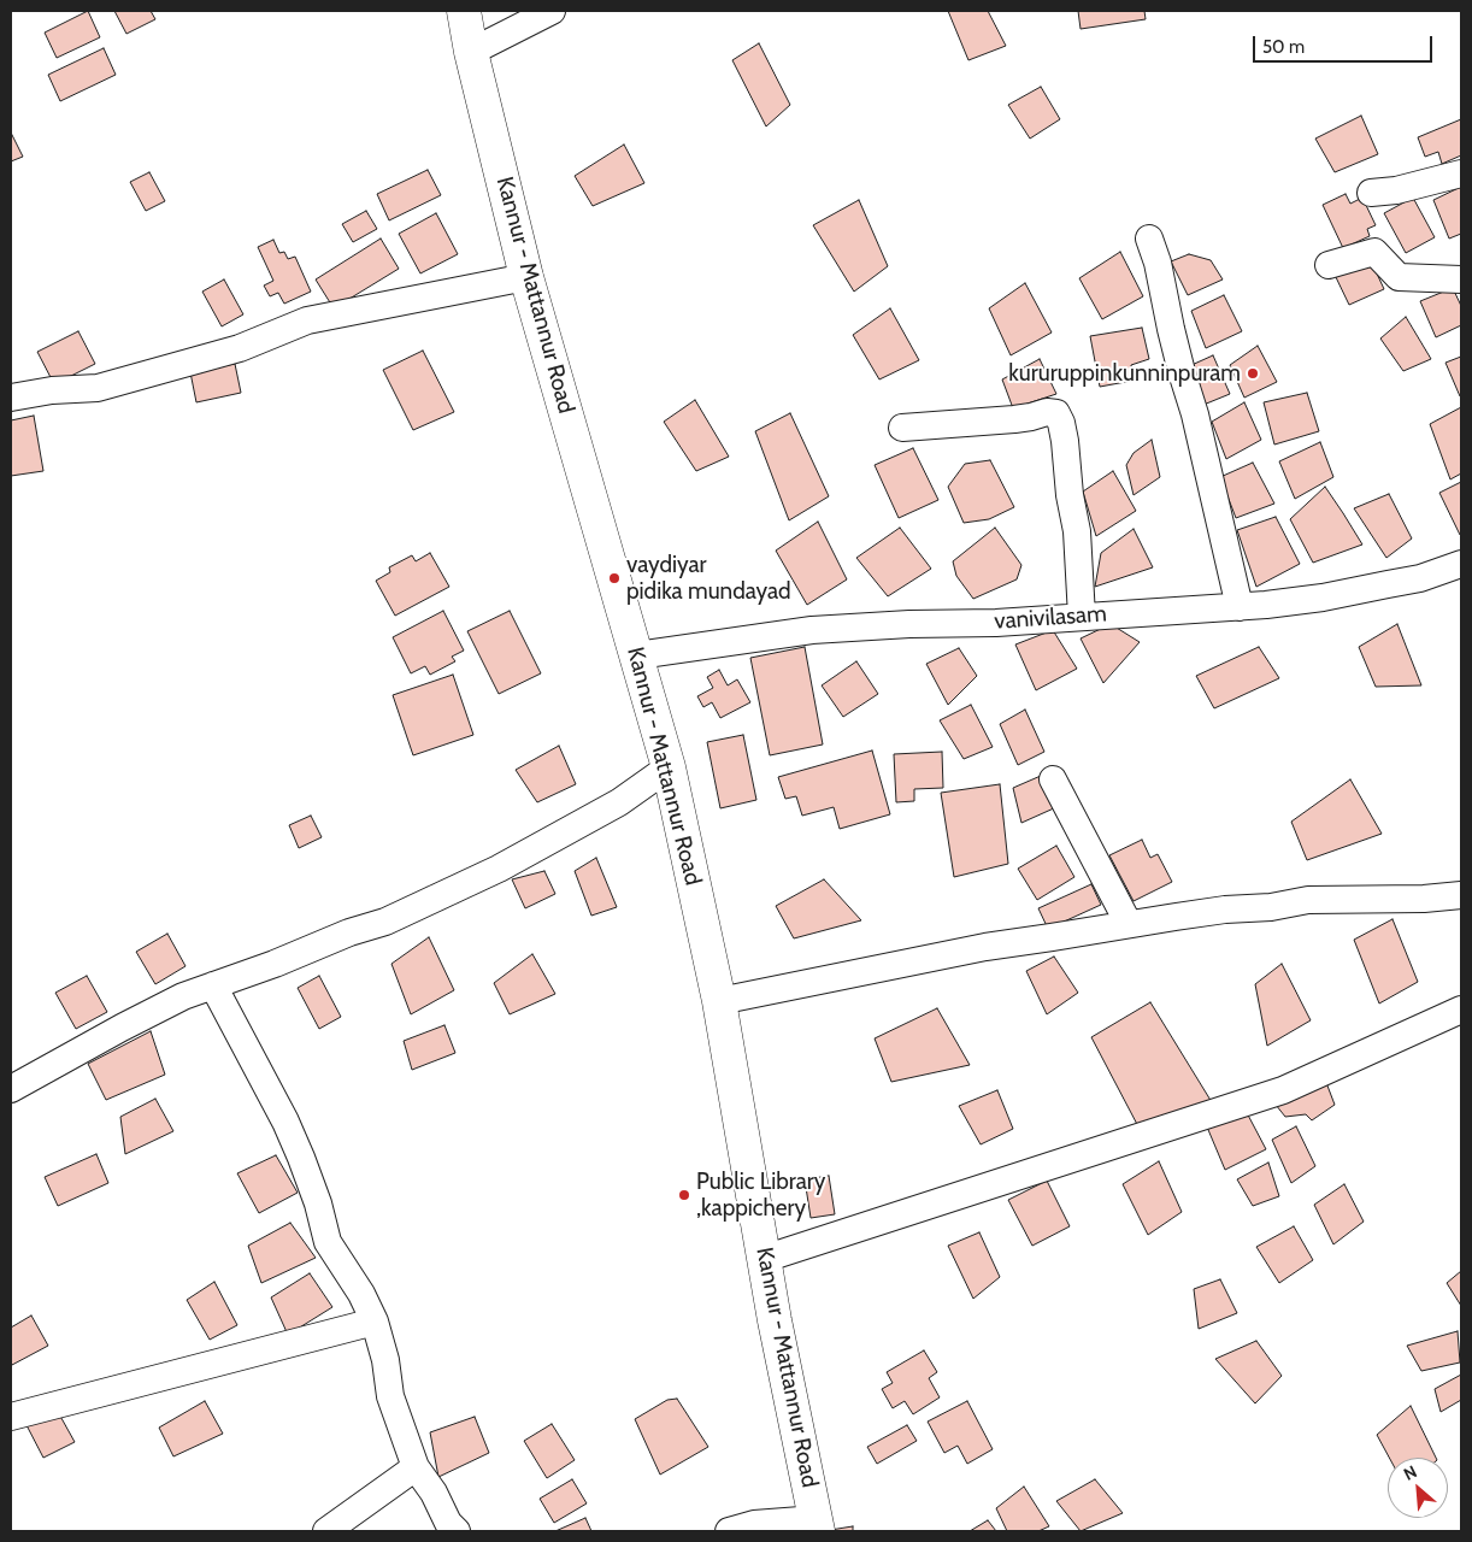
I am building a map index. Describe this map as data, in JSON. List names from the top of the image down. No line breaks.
{"streets":{"main road":["Kannur - Mattannur Road"],"street":["vanivilasam"]},"crossings":[["Kannur - Mattannur Road","vanivilasam"]],"places":["kururuppinkunninpuram","vaydiyar pidika mundayad","Public Library ,kappichery"],"scale_bar":"50 m","north":"top left"}
